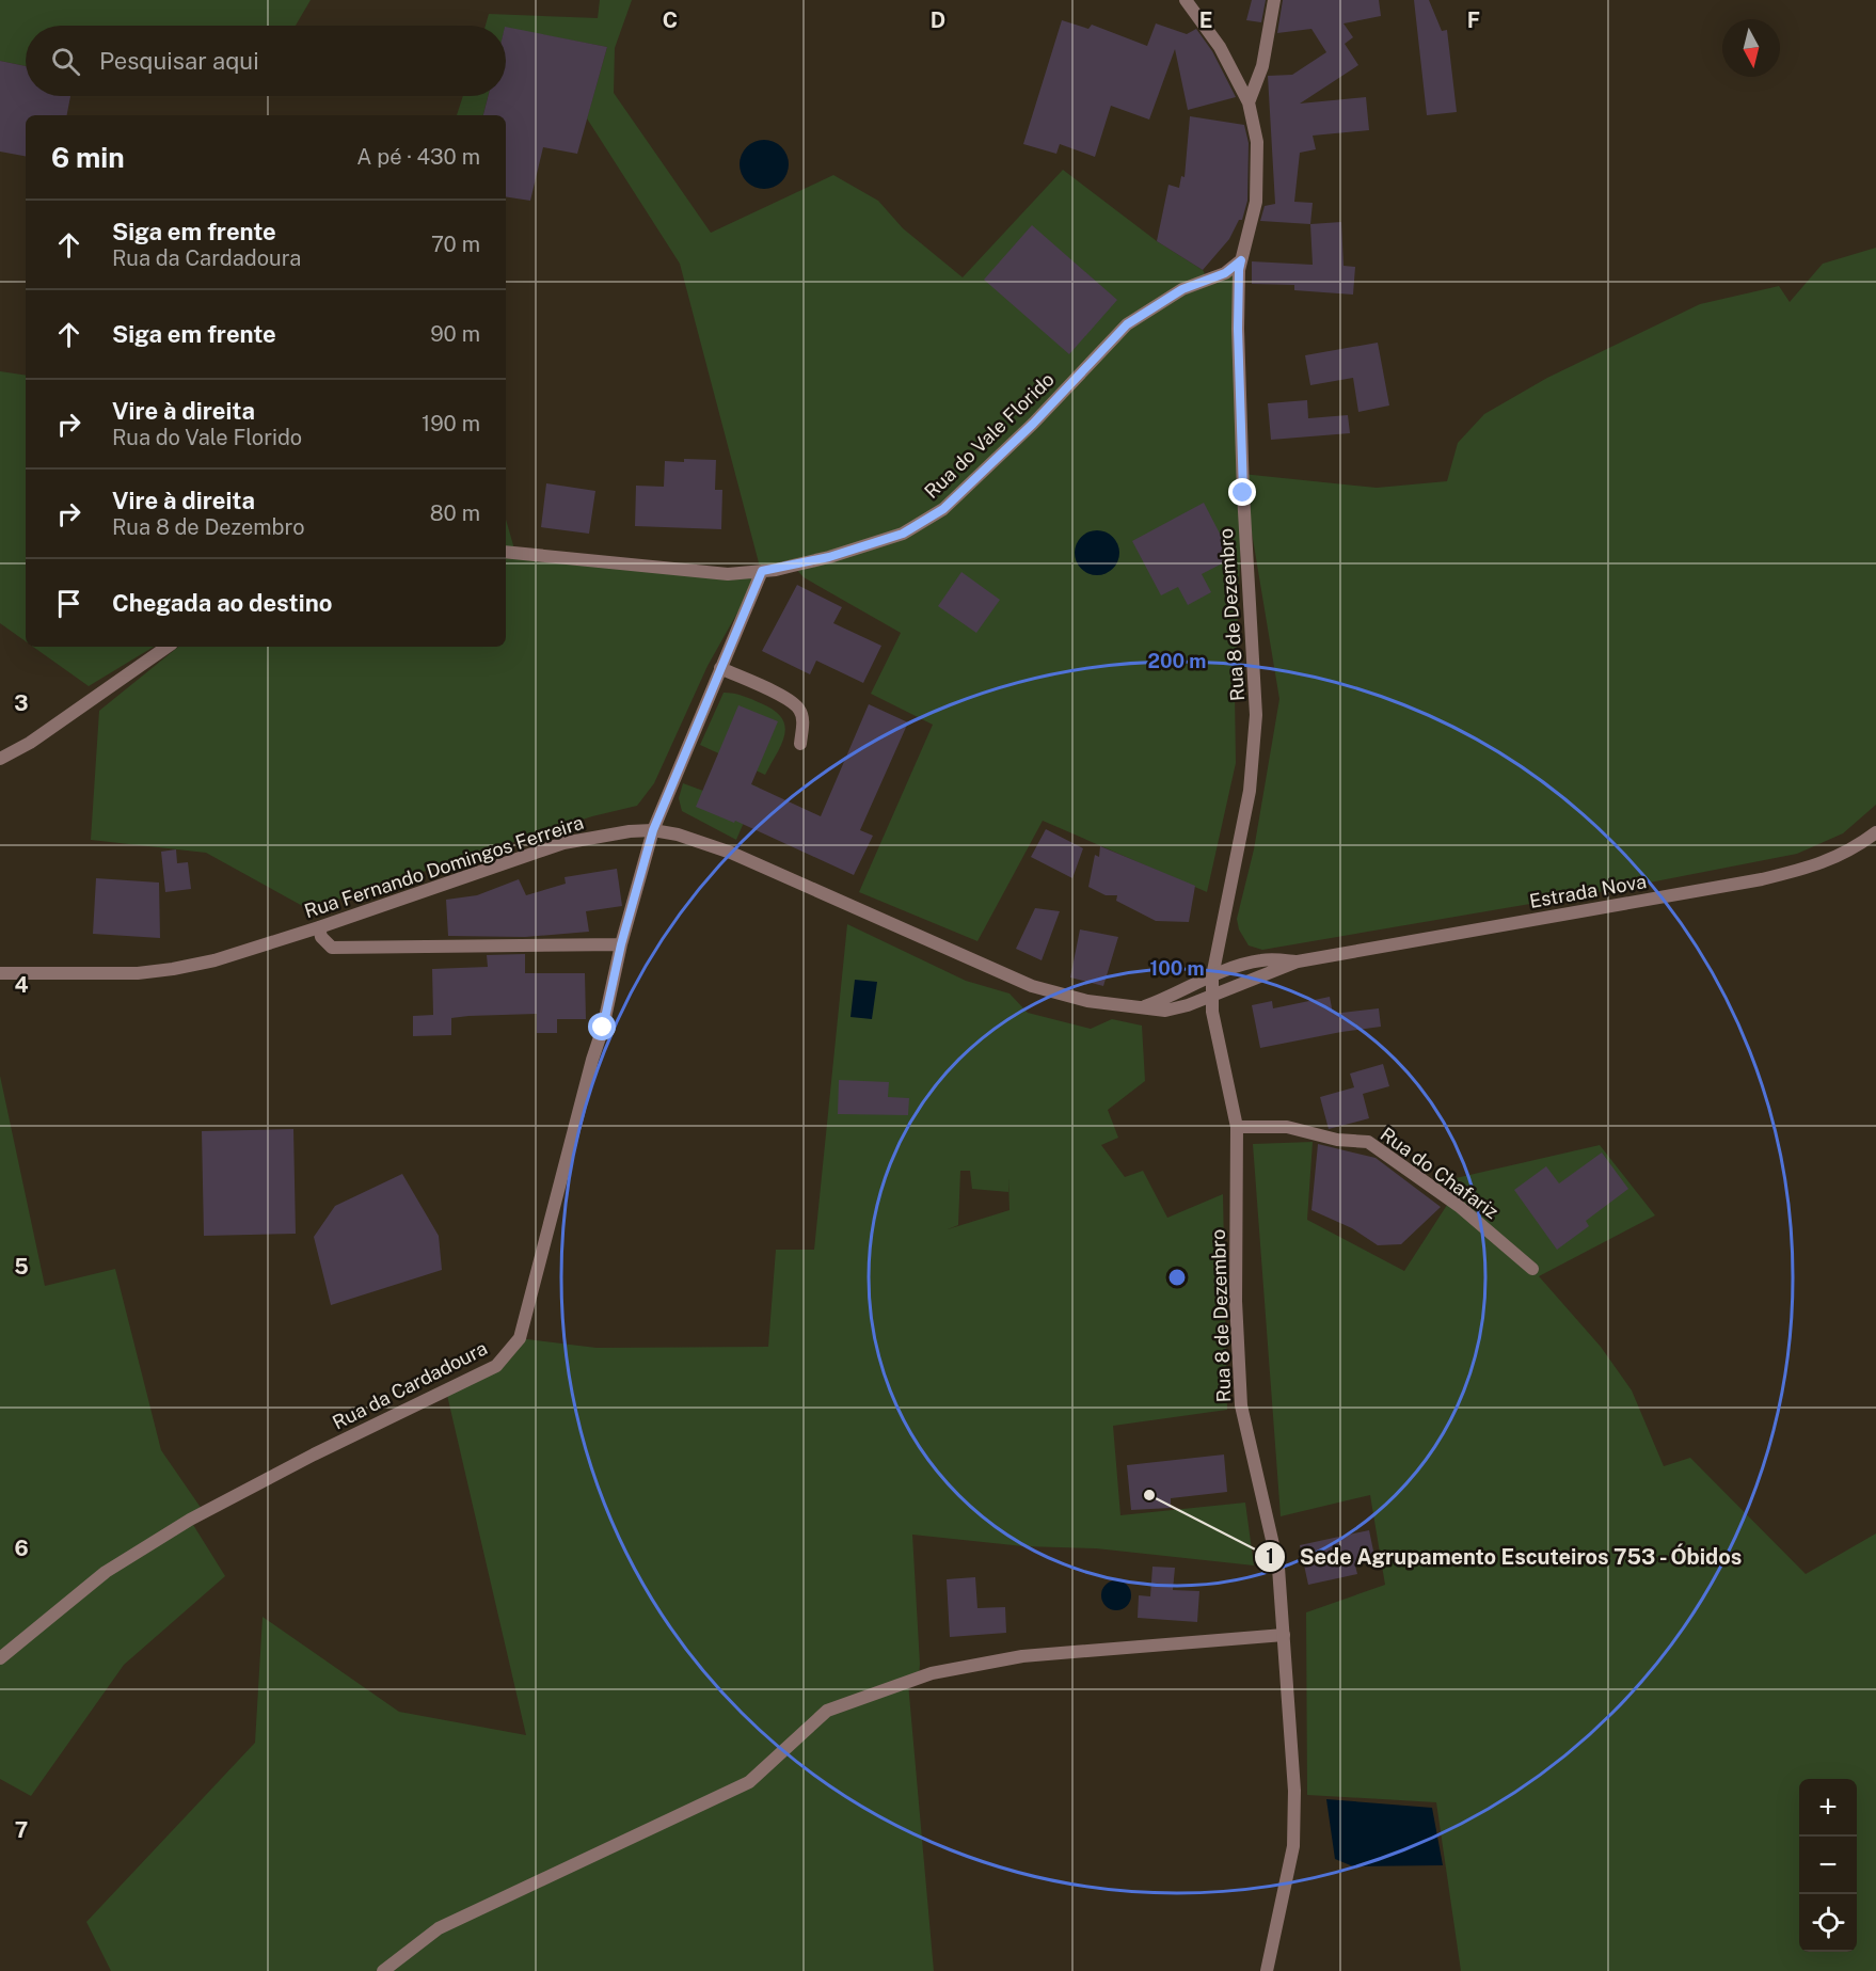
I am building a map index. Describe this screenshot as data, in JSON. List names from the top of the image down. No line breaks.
{"streets":{"street":["Rua do Vale Florido","Rua 8 de Dezembro","Rua Fernando Domingos Ferreira","Estrada Nova","Rua do Chafariz","Rua da Cardadoura"]},"crossings":[["Rua do Vale Florido","Rua 8 de Dezembro"],["Rua do Vale Florido","Rua da Cardadoura"],["Rua 8 de Dezembro","Rua Fernando Domingos Ferreira"],["Rua 8 de Dezembro","Estrada Nova"],["Rua 8 de Dezembro","Rua do Chafariz"],["Rua Fernando Domingos Ferreira","Estrada Nova"],["Rua Fernando Domingos Ferreira","Rua da Cardadoura"]],"places":["Sede Agrupamento Escuteiros 753 - Óbidos"],"north":"bottom","page":{"search":"Pesquisar aqui","heading":["6 min","A pé · 430 m"],"list":[["Siga em frente","Rua da Cardadoura","70 m"],["Siga em frente","90 m"],["Vire à direita","Rua do Vale Florido","190 m"],["Vire à direita","Rua 8 de Dezembro","80 m"],"Chegada ao destino"],"map_buttons":["+","−"]},"grid":{"columns":["C","D","E","F"],"rows":["3","4","5","6","7"]},"rings":["200 m","100 m"]}
